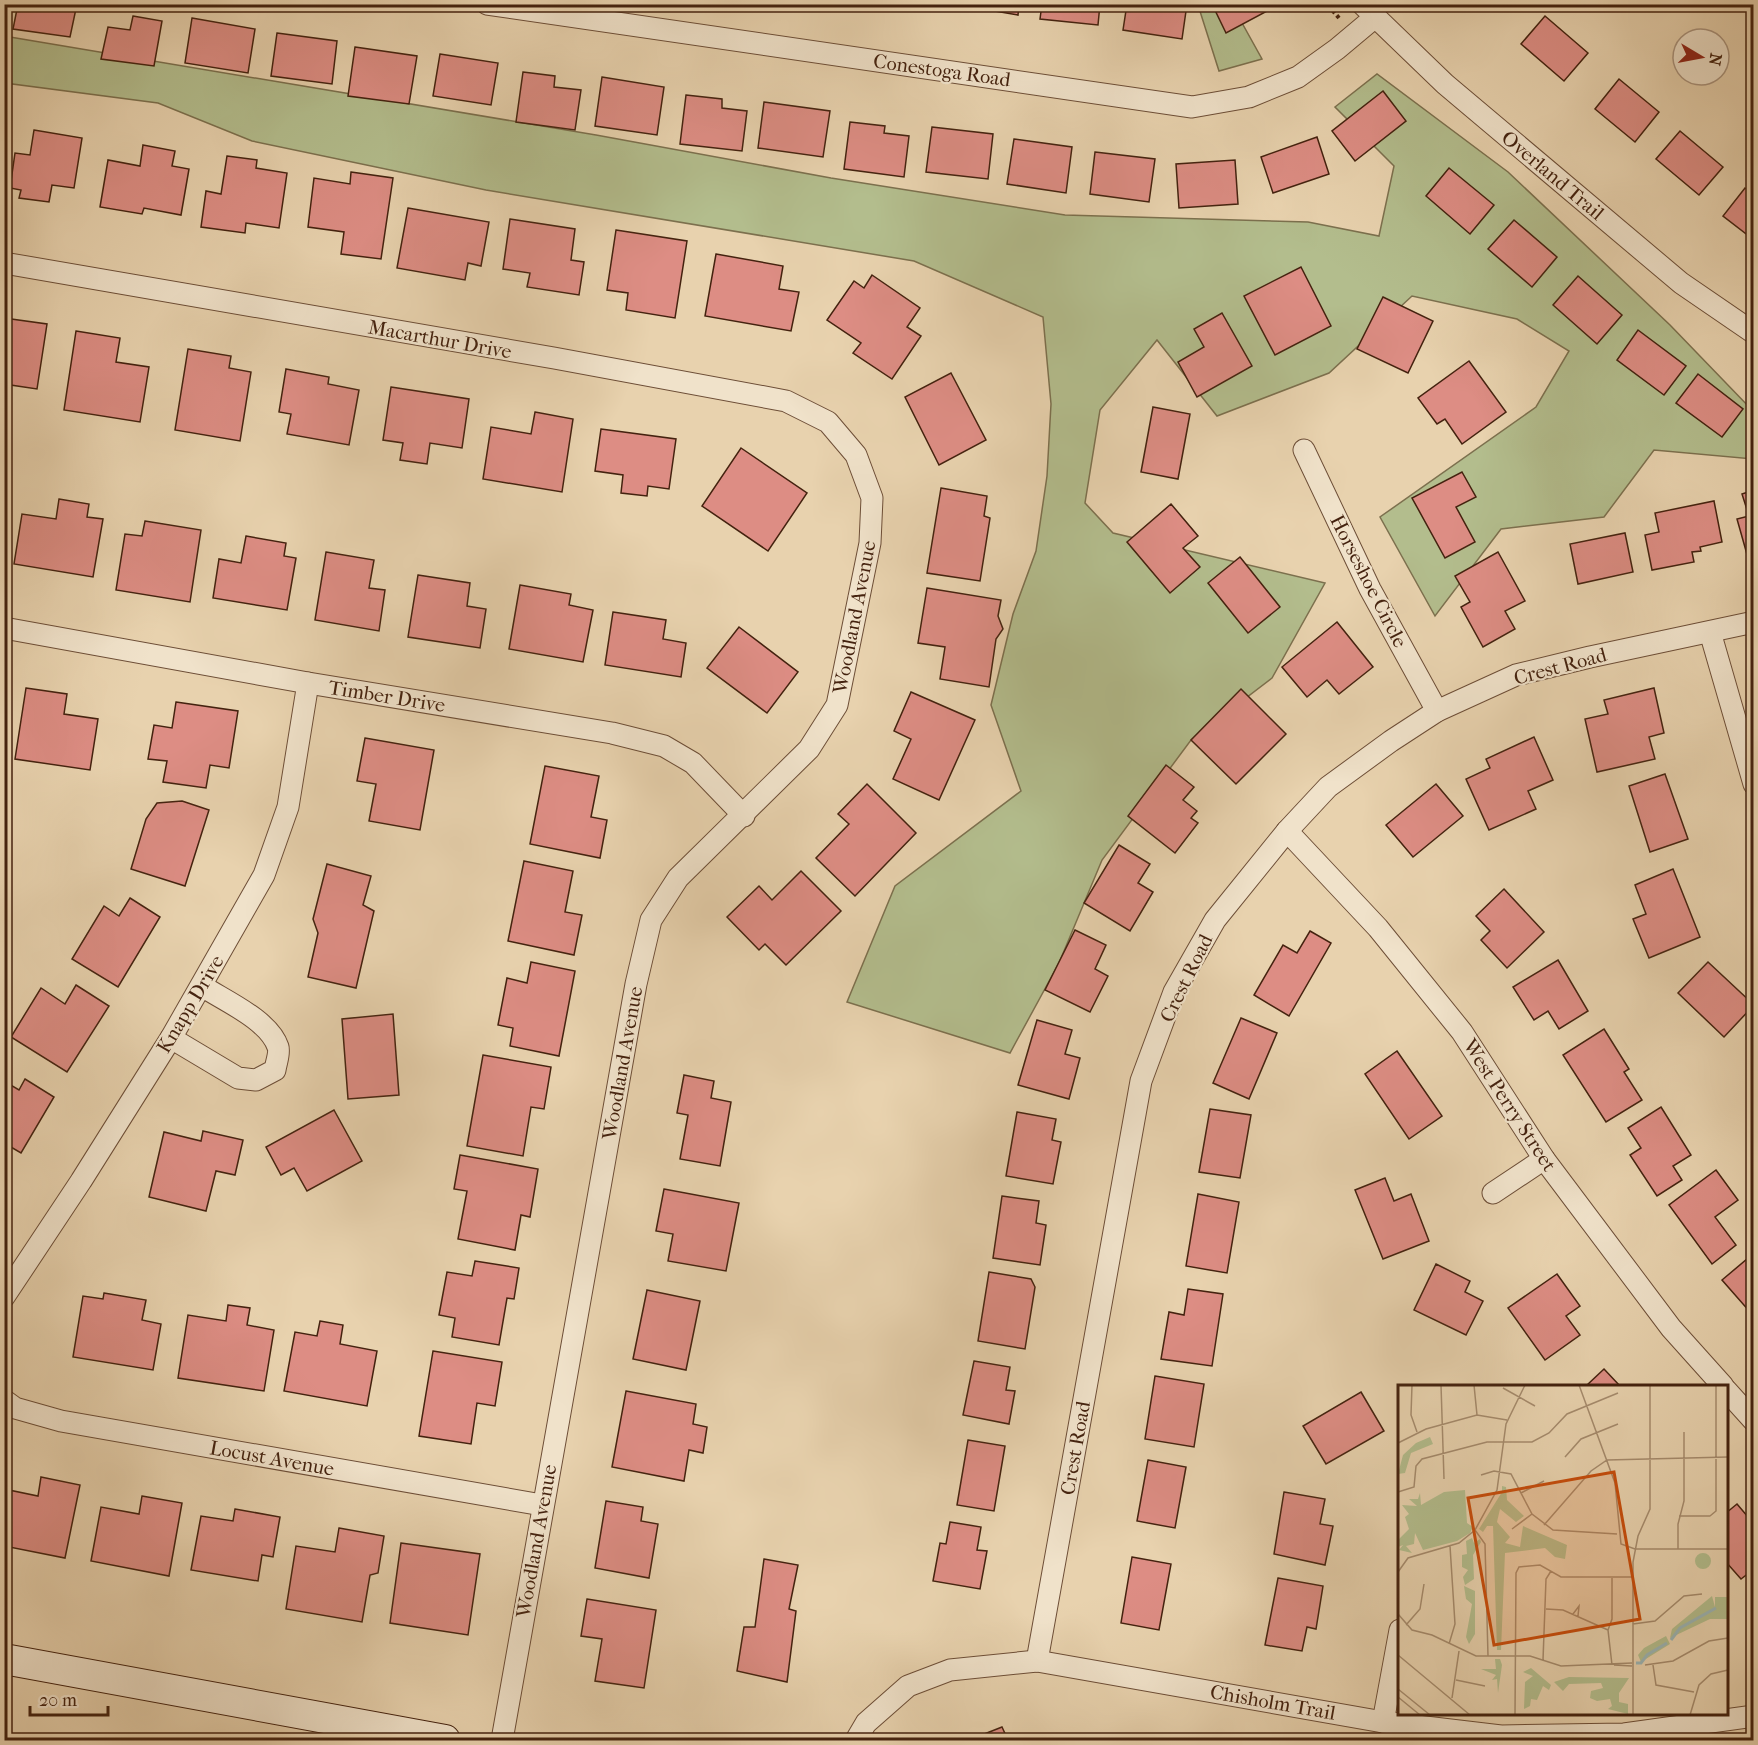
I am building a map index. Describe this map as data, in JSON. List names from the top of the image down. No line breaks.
{"streets":{"street":["Conestoga Road","Overland Trail","Macarthur Drive","Horseshoe Circle","Woodland Avenue","Crest Road","Timber Drive","Knapp Drive","West Perry Street","Locust Avenue","Chisholm Trail"]},"crossings":[["Conestoga Road","Overland Trail"],["Macarthur Drive","Woodland Avenue"],["Horseshoe Circle","Crest Road"],["Woodland Avenue","Timber Drive"],["Woodland Avenue","Locust Avenue"],["Crest Road","West Perry Street"],["Crest Road","Chisholm Trail"],["Timber Drive","Knapp Drive"]],"scale_bar":"20 m","north":"right"}
